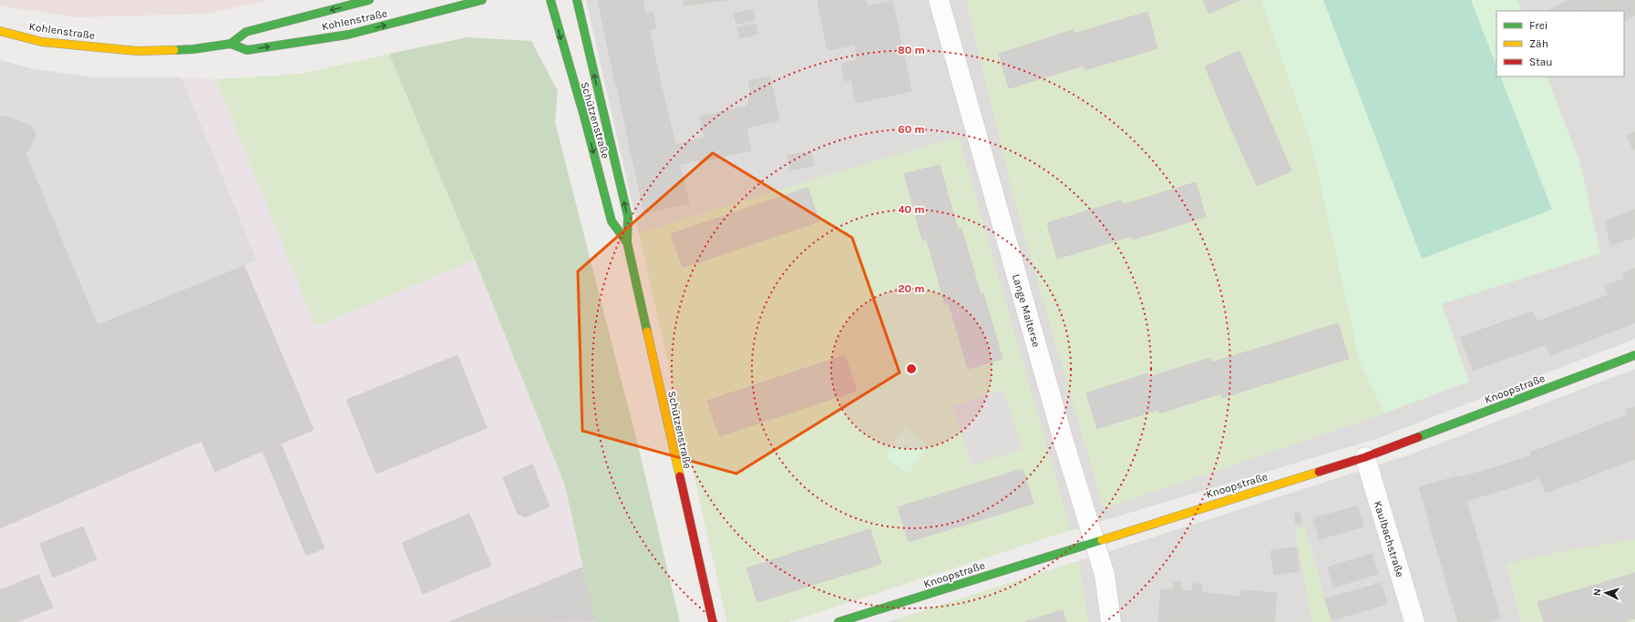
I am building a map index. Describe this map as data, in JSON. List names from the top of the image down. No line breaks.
{"streets":{"street":["Kohlenstraße","Schützenstraße","Lange Malterse","Knoopstraße","Kaulbachstraße"]},"crossings":[["Lange Malterse","Knoopstraße"],["Knoopstraße","Kaulbachstraße"]],"legend":["Frei","Zäh","Stau"],"north":"left","rings":["80 m","60 m","40 m","20 m"]}
